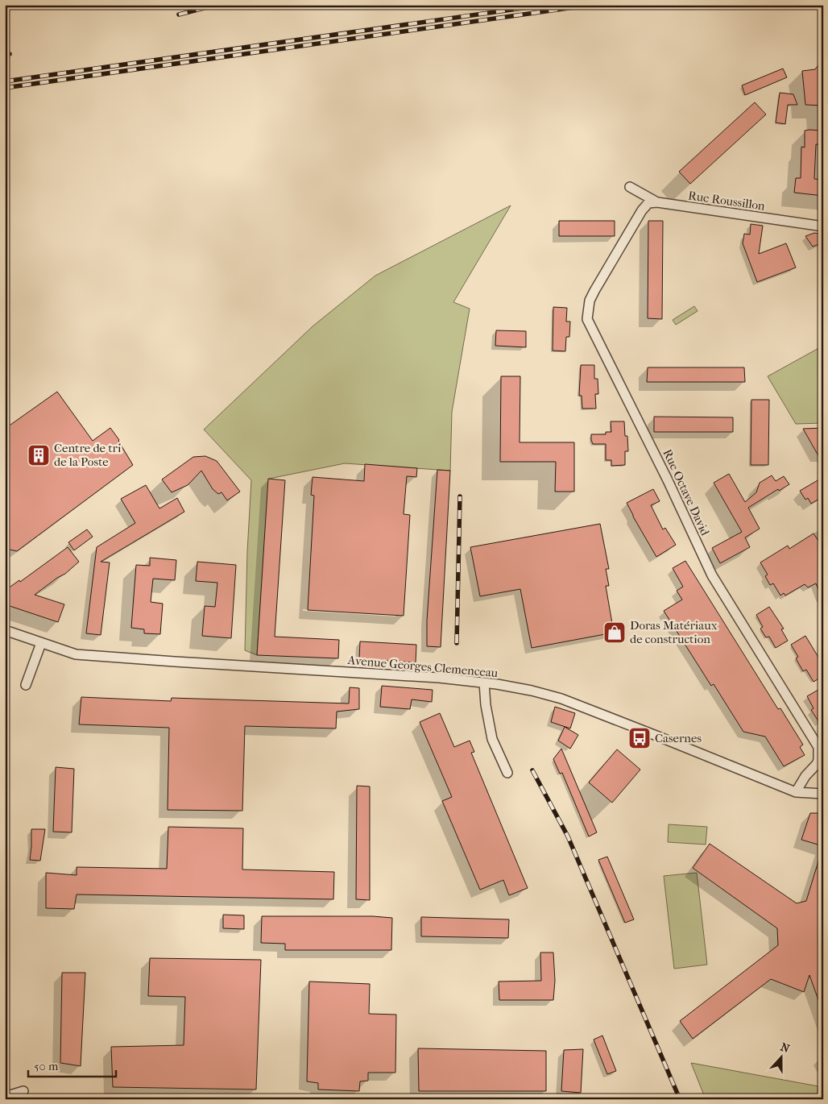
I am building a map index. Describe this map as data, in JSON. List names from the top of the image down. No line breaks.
{"streets":{"street":["Rue Roussillon","Rue Octave David","Avenue Georges Clemenceau"]},"crossings":[["Rue Roussillon","Rue Octave David"],["Rue Octave David","Avenue Georges Clemenceau"]],"places":{"building":["Centre de tri de la Poste"],"shop":["Doras Matériaux de construction"],"bus stop":["Casernes"]},"scale_bar":"50 m","north":"top"}
